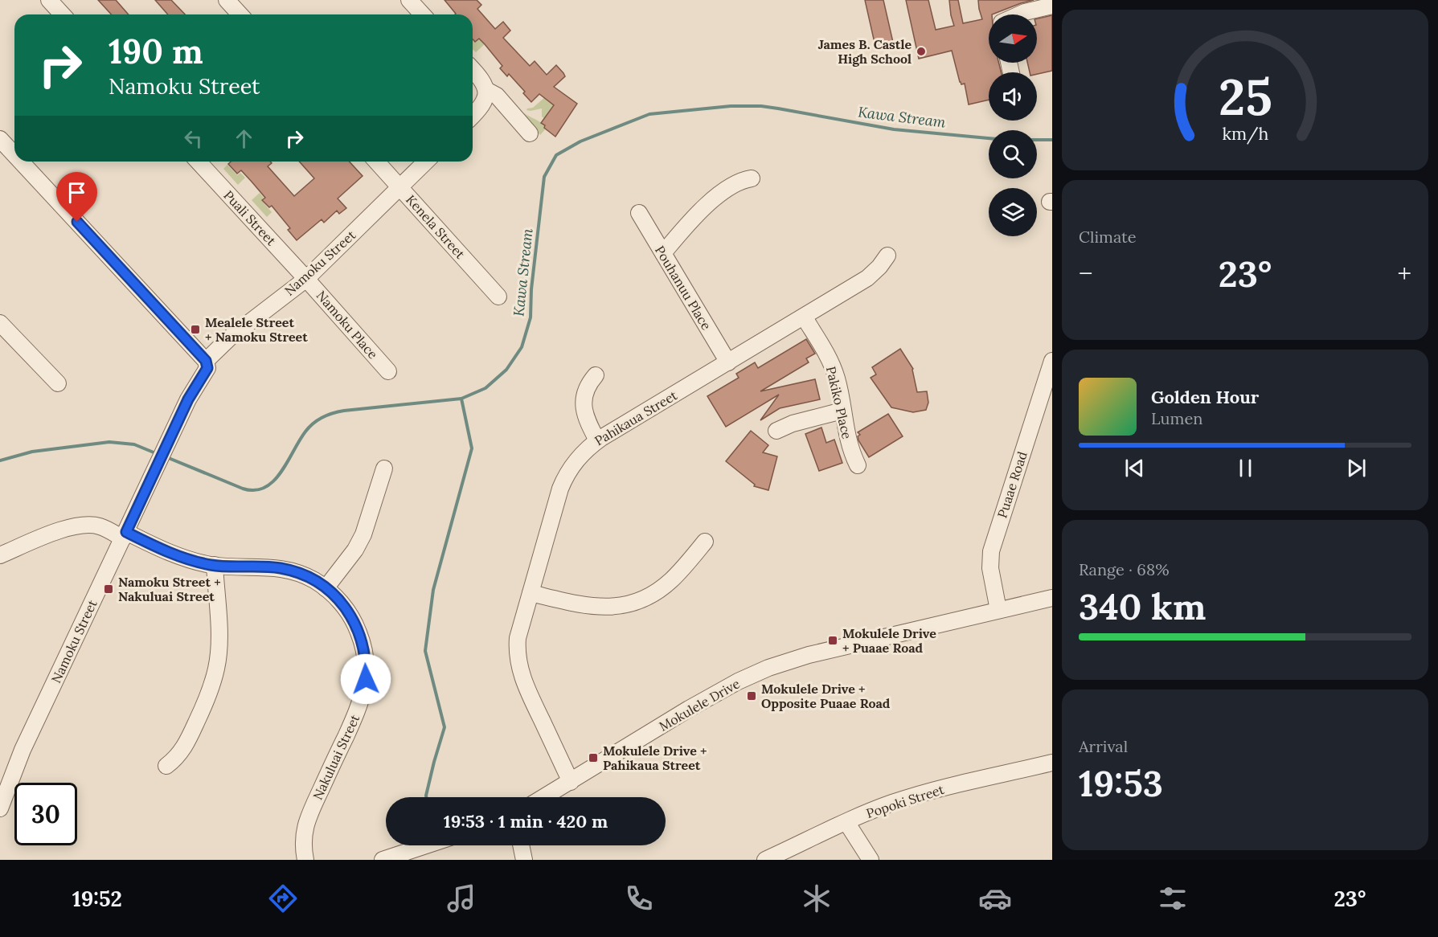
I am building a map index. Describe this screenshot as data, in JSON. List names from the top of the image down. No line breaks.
{"streets":{"street":["Puali Street","Kenela Street","Namoku Street","Pouhanuu Place","Namoku Place","Pakiko Place","Pahikaua Street","Puaae Road","Mokulele Drive","Nakuluai Street","Popoki Street"]},"crossings":[["Puali Street","Namoku Street"],["Puali Street","Namoku Place"],["Kenela Street","Namoku Street"],["Namoku Street","Namoku Place"],["Namoku Street","Nakuluai Street"],["Pouhanuu Place","Pahikaua Street"],["Pakiko Place","Pahikaua Street"],["Pahikaua Street","Mokulele Drive"],["Puaae Road","Mokulele Drive"]],"water":["Kawa Stream"],"places":{"other":["James B. Castle High School"],"transit":["Mealele Street + Namoku Street","Namoku Street + Nakuluai Street","Mokulele Drive + Puaae Road","Mokulele Drive + Opposite Puaae Road","Mokulele Drive + Pahikaua Street"]},"north":"right","page":{"turn":["190 m","Namoku Street"],"tile":["Climate",["Range · 68%","340 km"],["Arrival","19:53"]],"heat":["−","23°","+"],"song":["Golden Hour","Lumen"],"limit":"30","trip":"19:53 · 1 min · 420 m","tabs":["19:52","23°"],"gauge":["25","km/h"]}}
